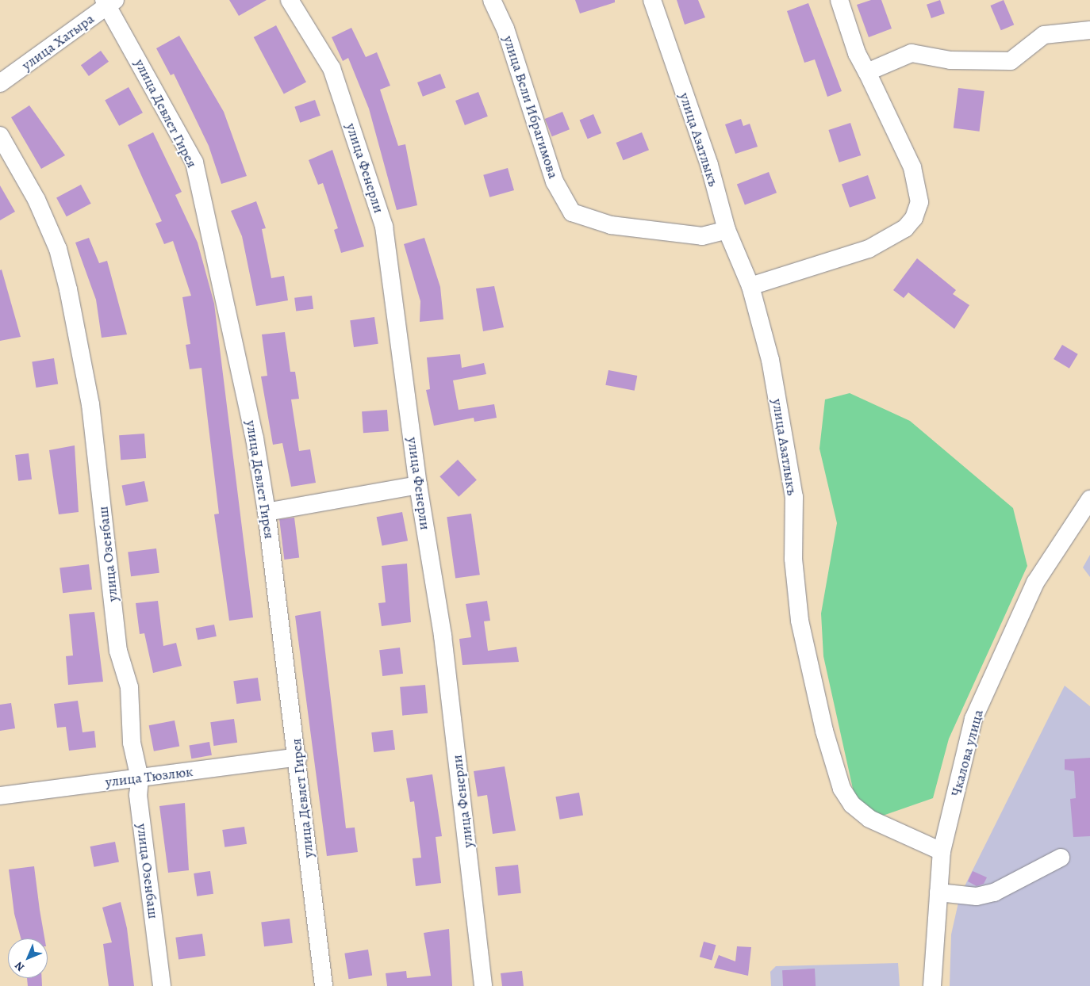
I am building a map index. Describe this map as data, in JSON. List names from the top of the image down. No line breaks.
{"streets":{"street":["улица Хатыра","улица Вели Ибрагимова","улица Девлет Гирея","улица Азатлыкъ","улица Фенерли","улица Озенбаш","Чкалова улица","улица Тюзлюк"]},"crossings":[["улица Хатыра","улица Девлет Гирея"],["улица Вели Ибрагимова","улица Азатлыкъ"],["улица Девлет Гирея","улица Тюзлюк"],["улица Азатлыкъ","Чкалова улица"],["улица Озенбаш","улица Тюзлюк"]],"north":"bottom left"}
